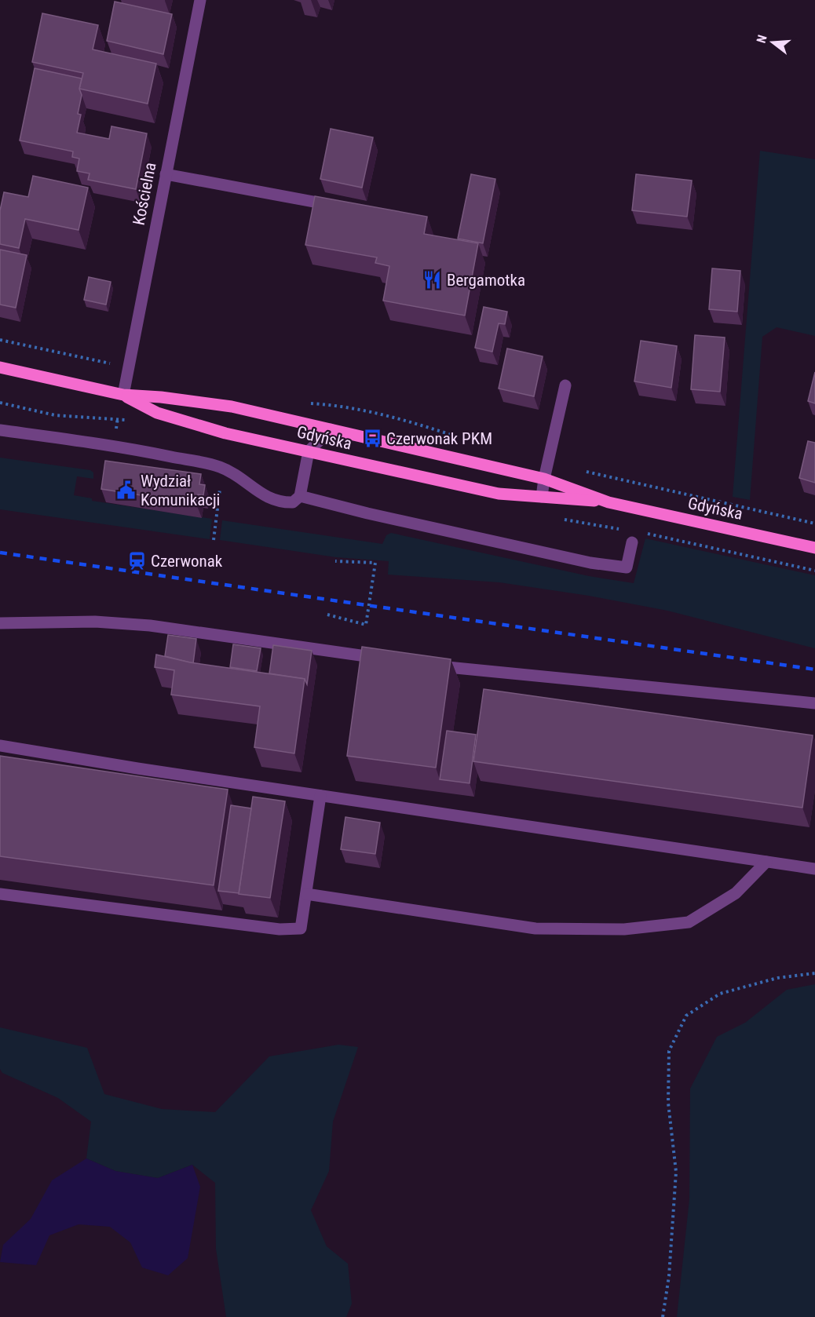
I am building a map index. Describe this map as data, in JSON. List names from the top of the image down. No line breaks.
{"streets":{"main road":["Gdyńska"],"street":["Kościelna"]},"crossings":[["Kościelna","Gdyńska"]],"places":{"restaurant":["Bergamotka"],"bus stop":["Czerwonak PKM"],"public building":["Wydział Komunikacji"],"station":["Czerwonak"]},"north":"left"}
